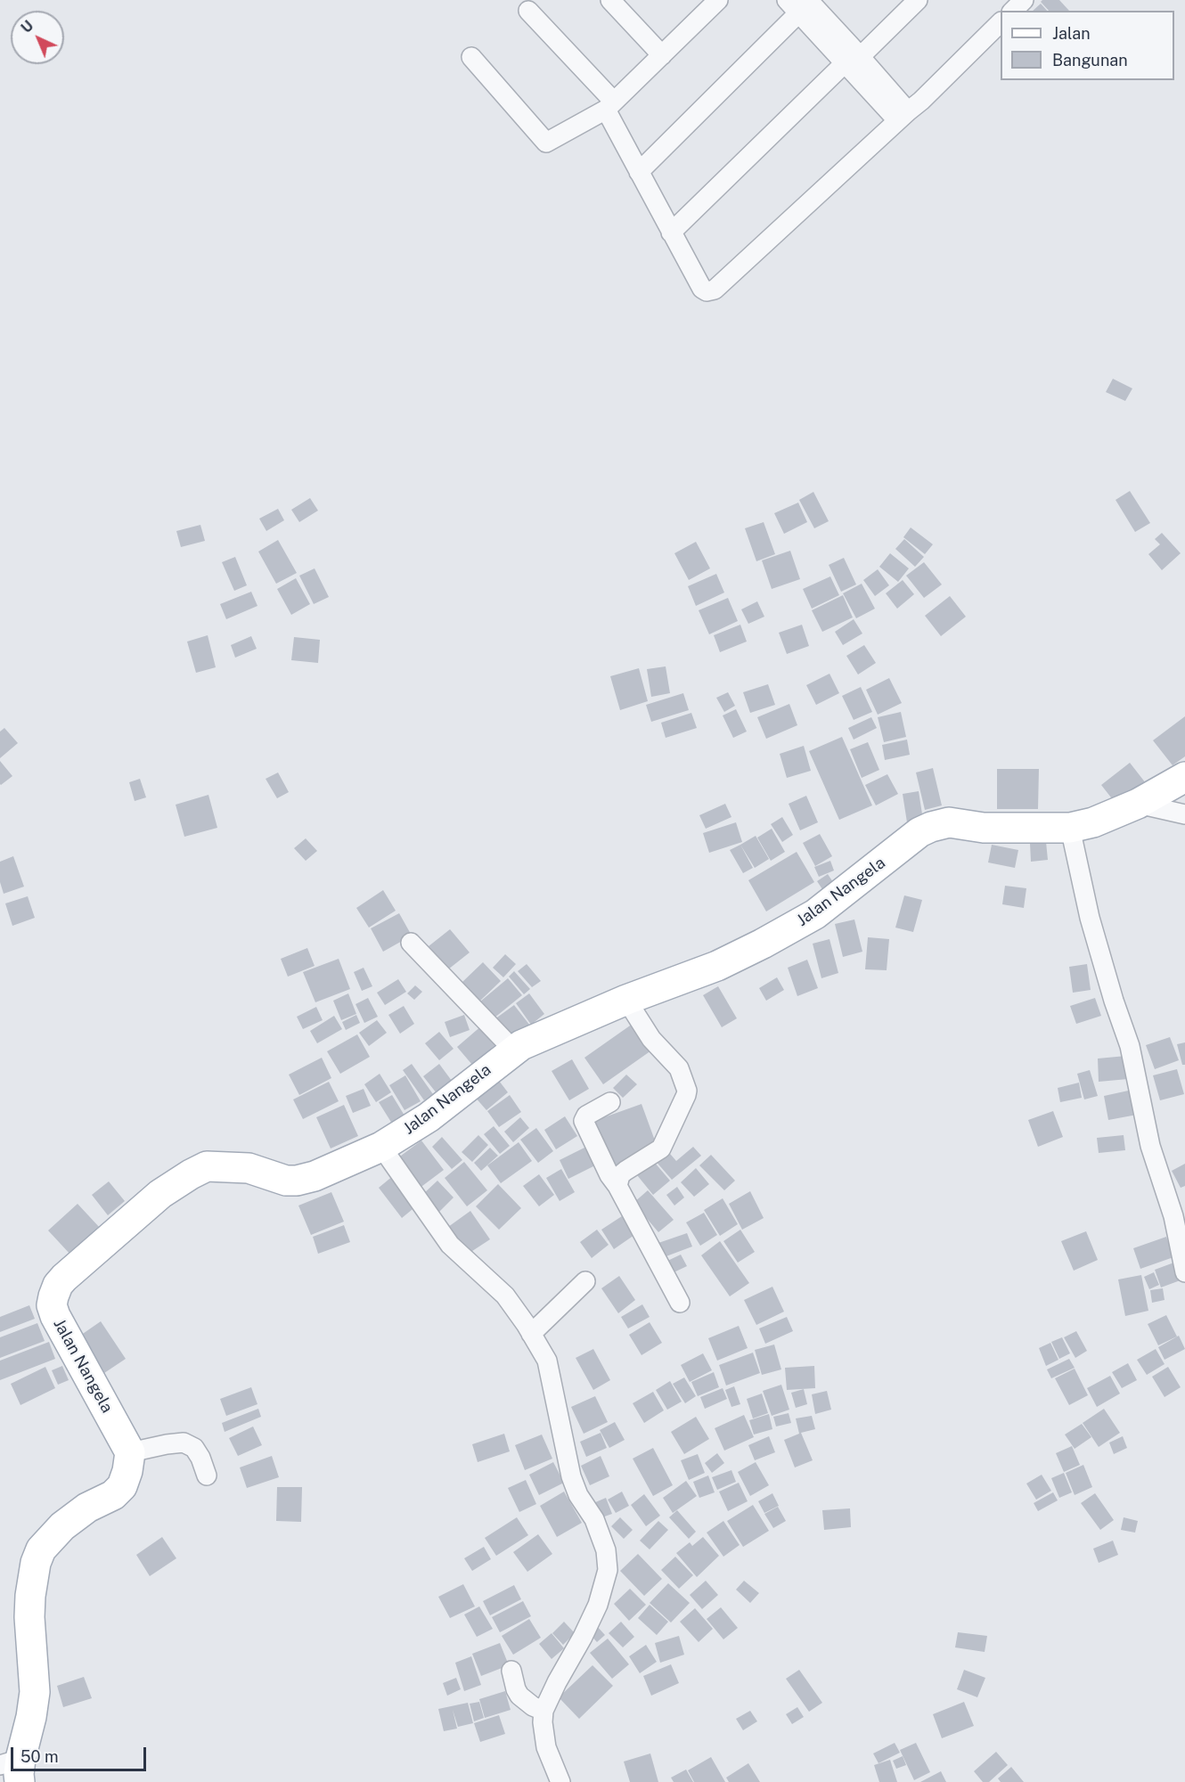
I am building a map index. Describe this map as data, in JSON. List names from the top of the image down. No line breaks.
{"streets":{"main road":["Jalan Nangela"]},"legend":["Jalan","Bangunan"],"scale_bar":"50 m","north":"top left"}
